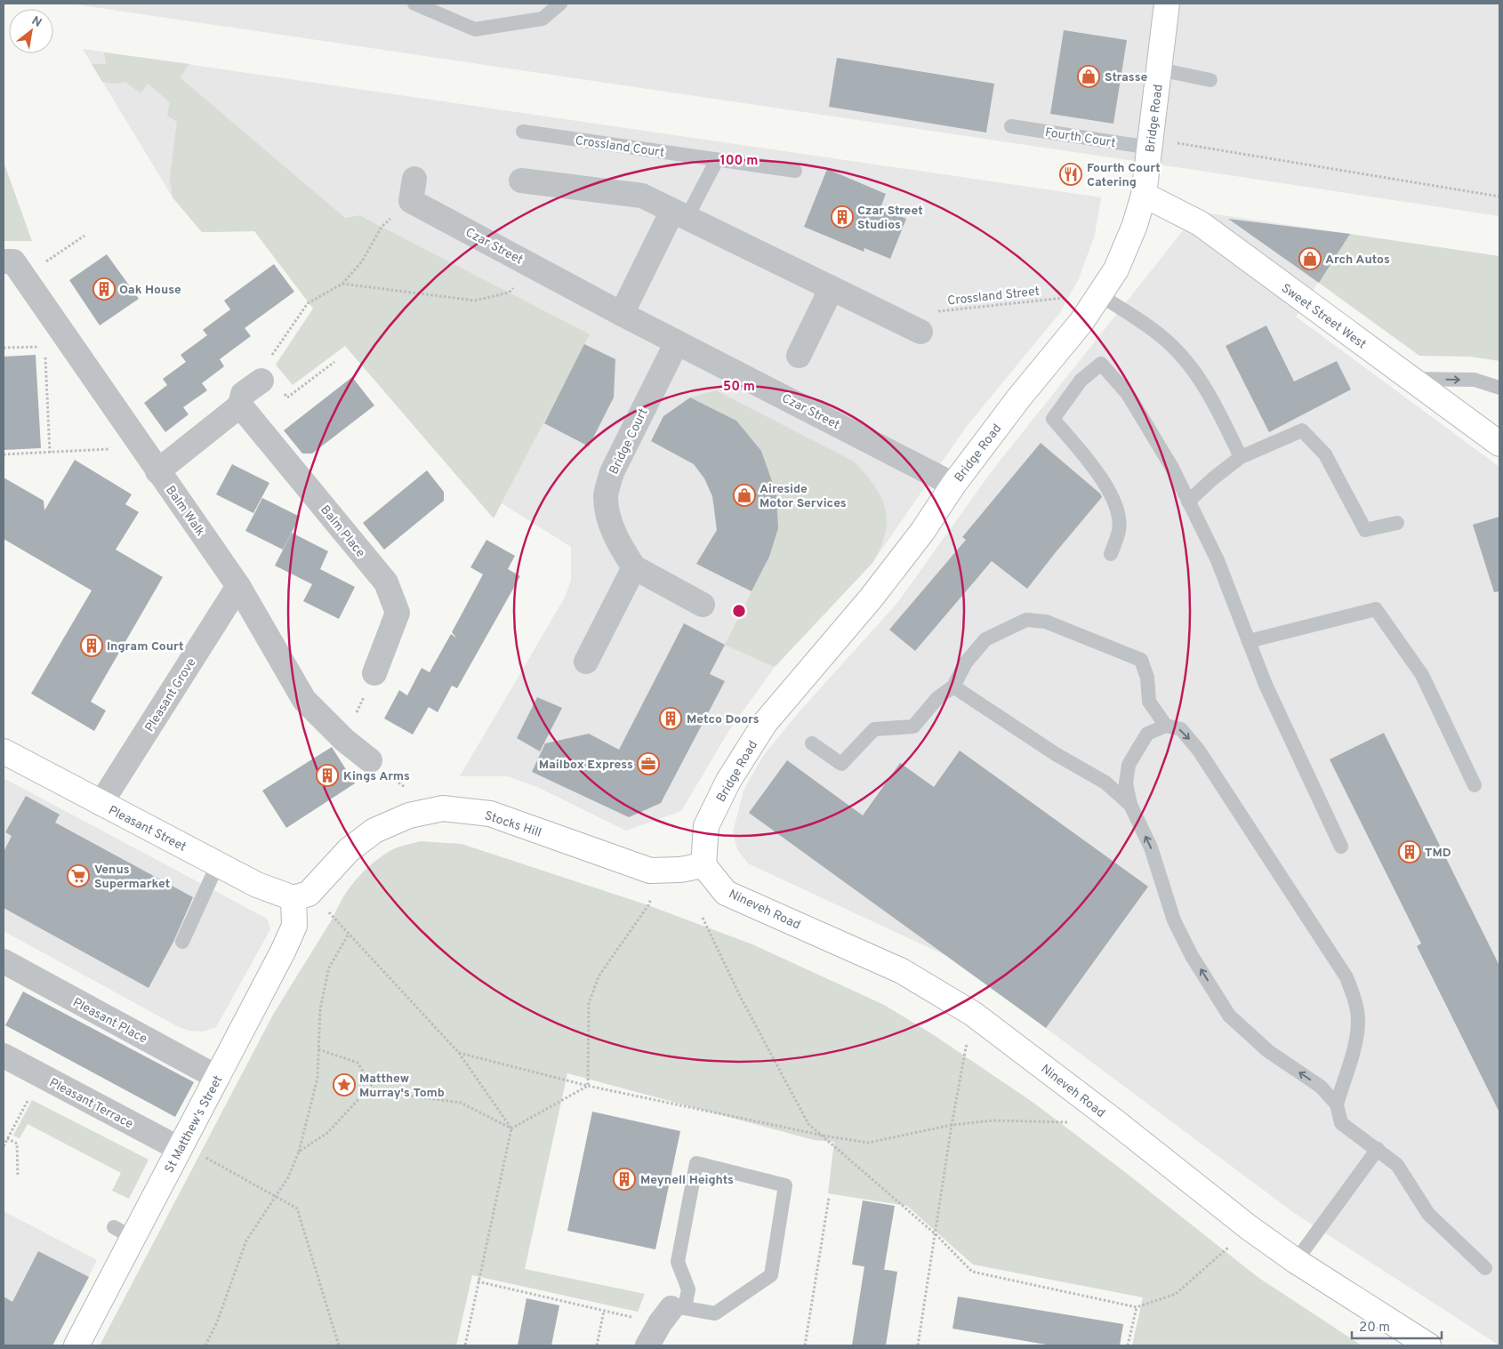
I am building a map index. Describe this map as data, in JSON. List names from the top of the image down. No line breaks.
{"streets":{"street":["Bridge Road","Czar Street","Sweet Street West","Bridge Court","Balm Walk","Balm Place","Pleasant Grove","Stocks Hill","Pleasant Street","Nineveh Road","Pleasant Place","Pleasant Terrace","St Matthew's Street"],"lane":["Fourth Court","Crossland Court"],"path":["Crossland Street"]},"crossings":[["Bridge Road","Fourth Court"],["Bridge Road","Czar Street"],["Bridge Road","Crossland Street"],["Bridge Road","Sweet Street West"],["Bridge Road","Stocks Hill"],["Bridge Road","Nineveh Road"],["Czar Street","Bridge Court"],["Balm Walk","Pleasant Grove"],["Pleasant Grove","Pleasant Street"],["Stocks Hill","Pleasant Street"],["Stocks Hill","Nineveh Road"],["Stocks Hill","St Matthew's Street"],["Pleasant Street","St Matthew's Street"],["Pleasant Place","St Matthew's Street"],["Pleasant Terrace","St Matthew's Street"]],"places":{"shop":["Strasse","Arch Autos","Aireside Motor Services"],"restaurant":["Fourth Court Catering"],"building":["Czar Street Studios","Oak House","Ingram Court","Metco Doors","Kings Arms","TMD","Meynell Heights"],"office":["Mailbox Express"],"supermarket":["Venus Supermarket"],"place":["Matthew Murray's Tomb"]},"scale_bar":"20 m","north":"top right","rings":["100 m","50 m"]}
